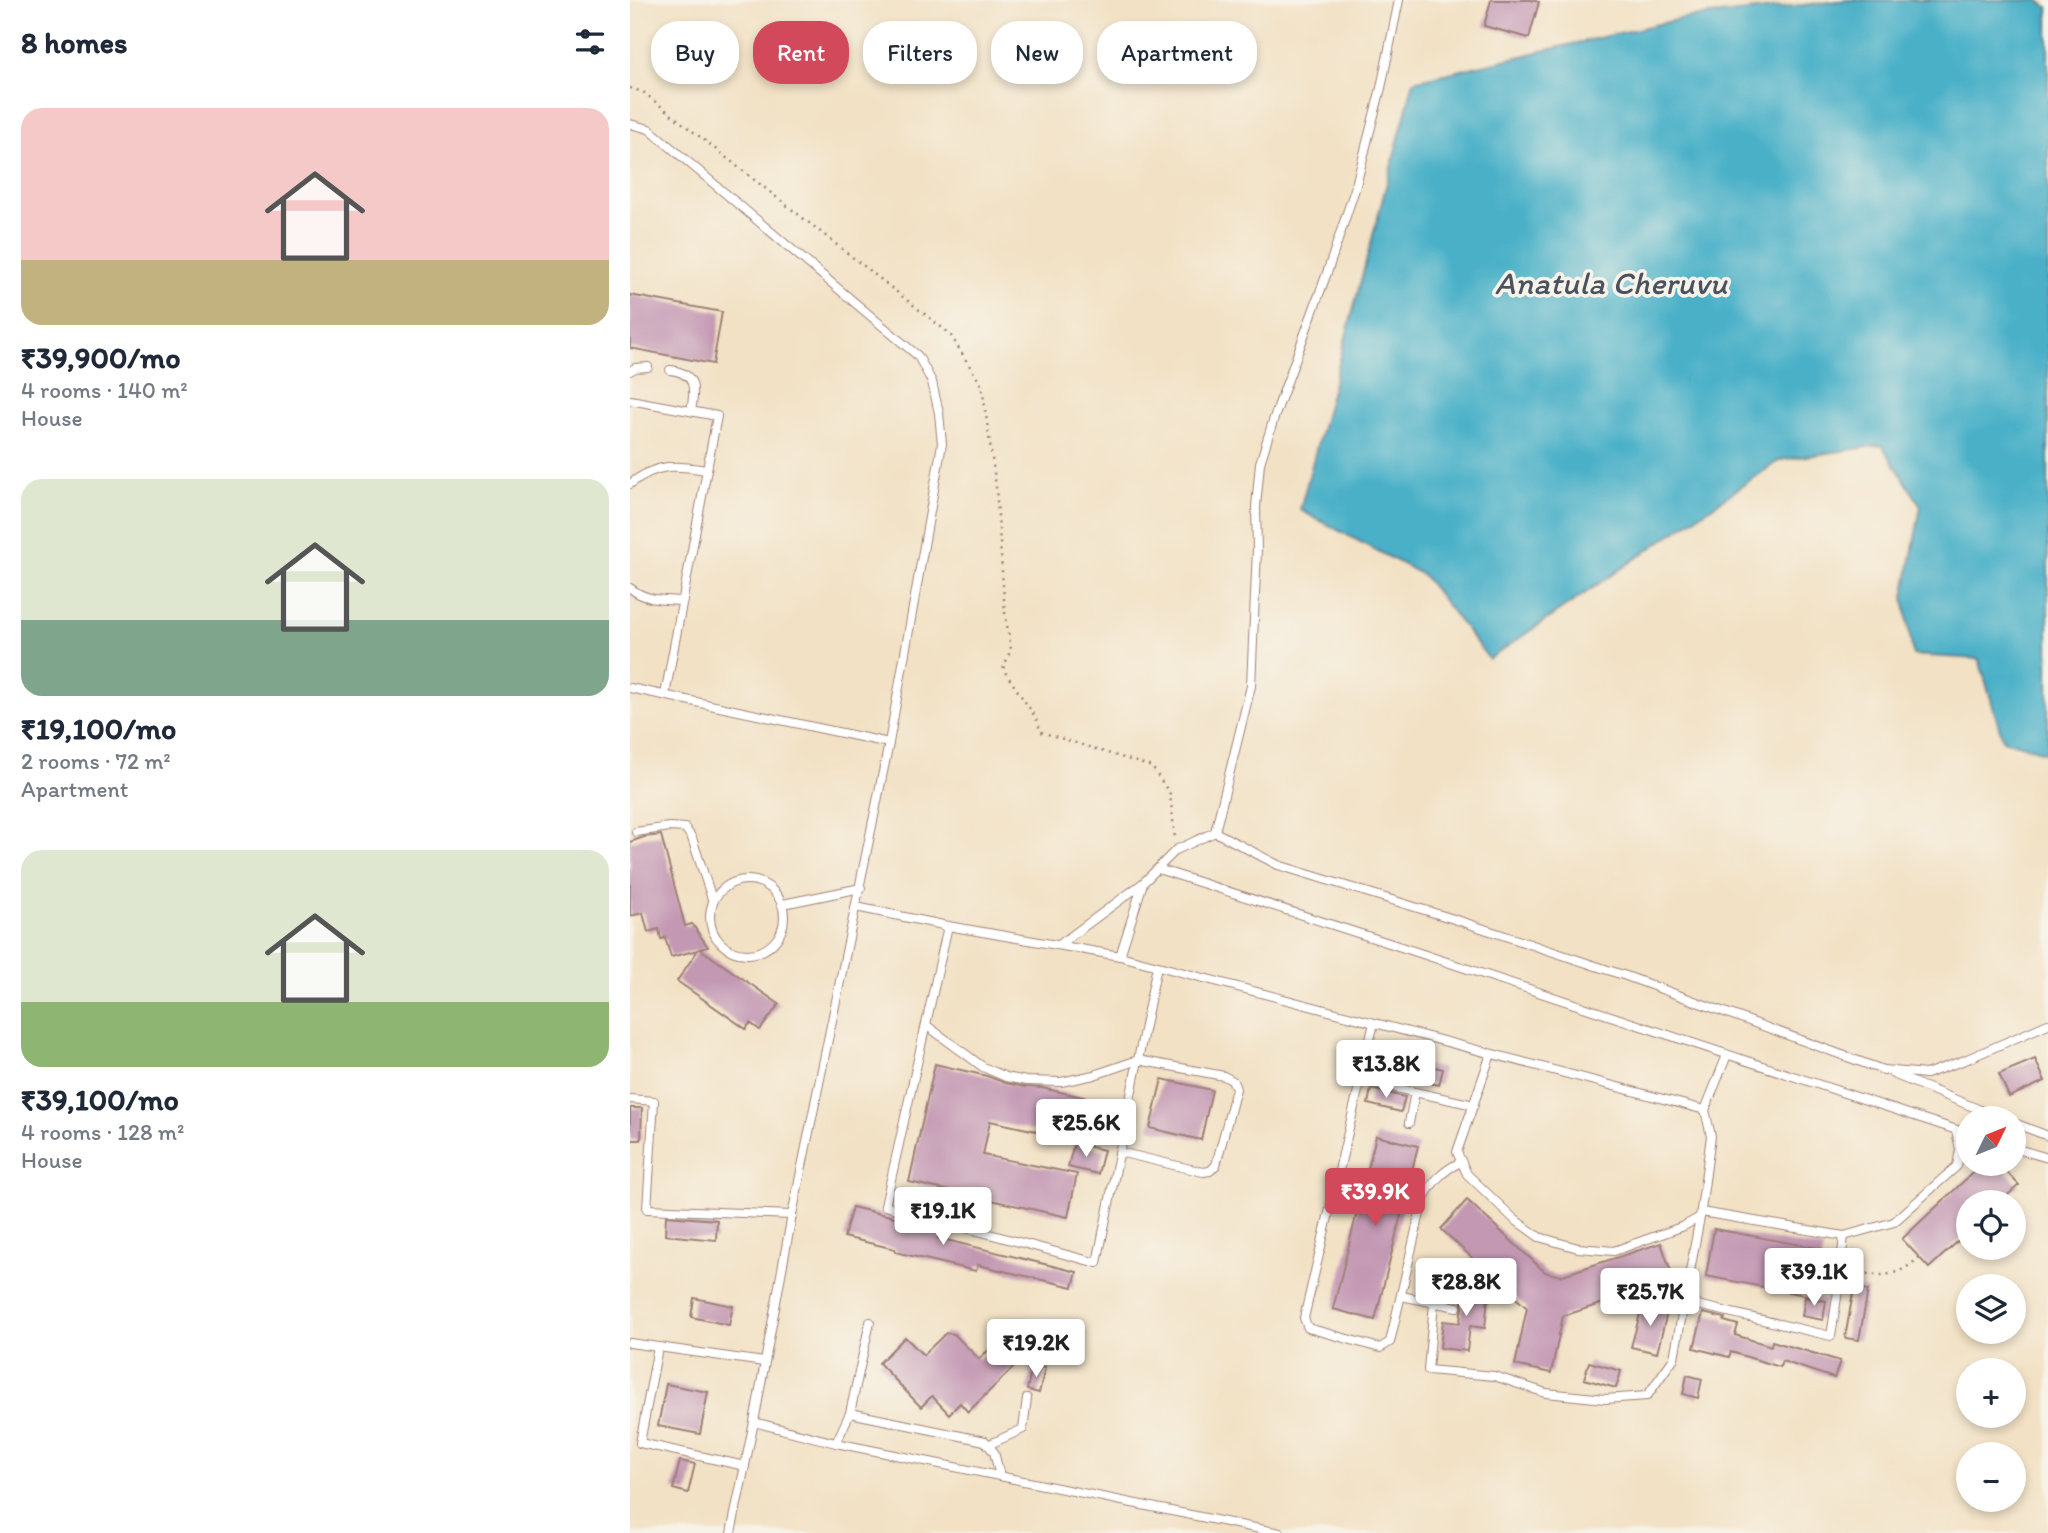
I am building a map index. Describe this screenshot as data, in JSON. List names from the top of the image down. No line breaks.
{"water":["Anatula Cheruvu"],"north":"top right","page":{"heading":"8 homes","chip":["Buy","Rent","Filters","New","Apartment"],"list":[{"name":"₹39,900/mo","note":"4 rooms · 140 m² · House"},{"name":"₹19,100/mo","note":"2 rooms · 72 m² · Apartment"},{"name":"₹39,100/mo","note":"4 rooms · 128 m² · House"}],"price":["₹13.8K","₹25.6K","₹39.9K","₹19.1K","₹39.1K","₹28.8K","₹25.7K","₹19.2K"],"map_buttons":["+","−"]}}
